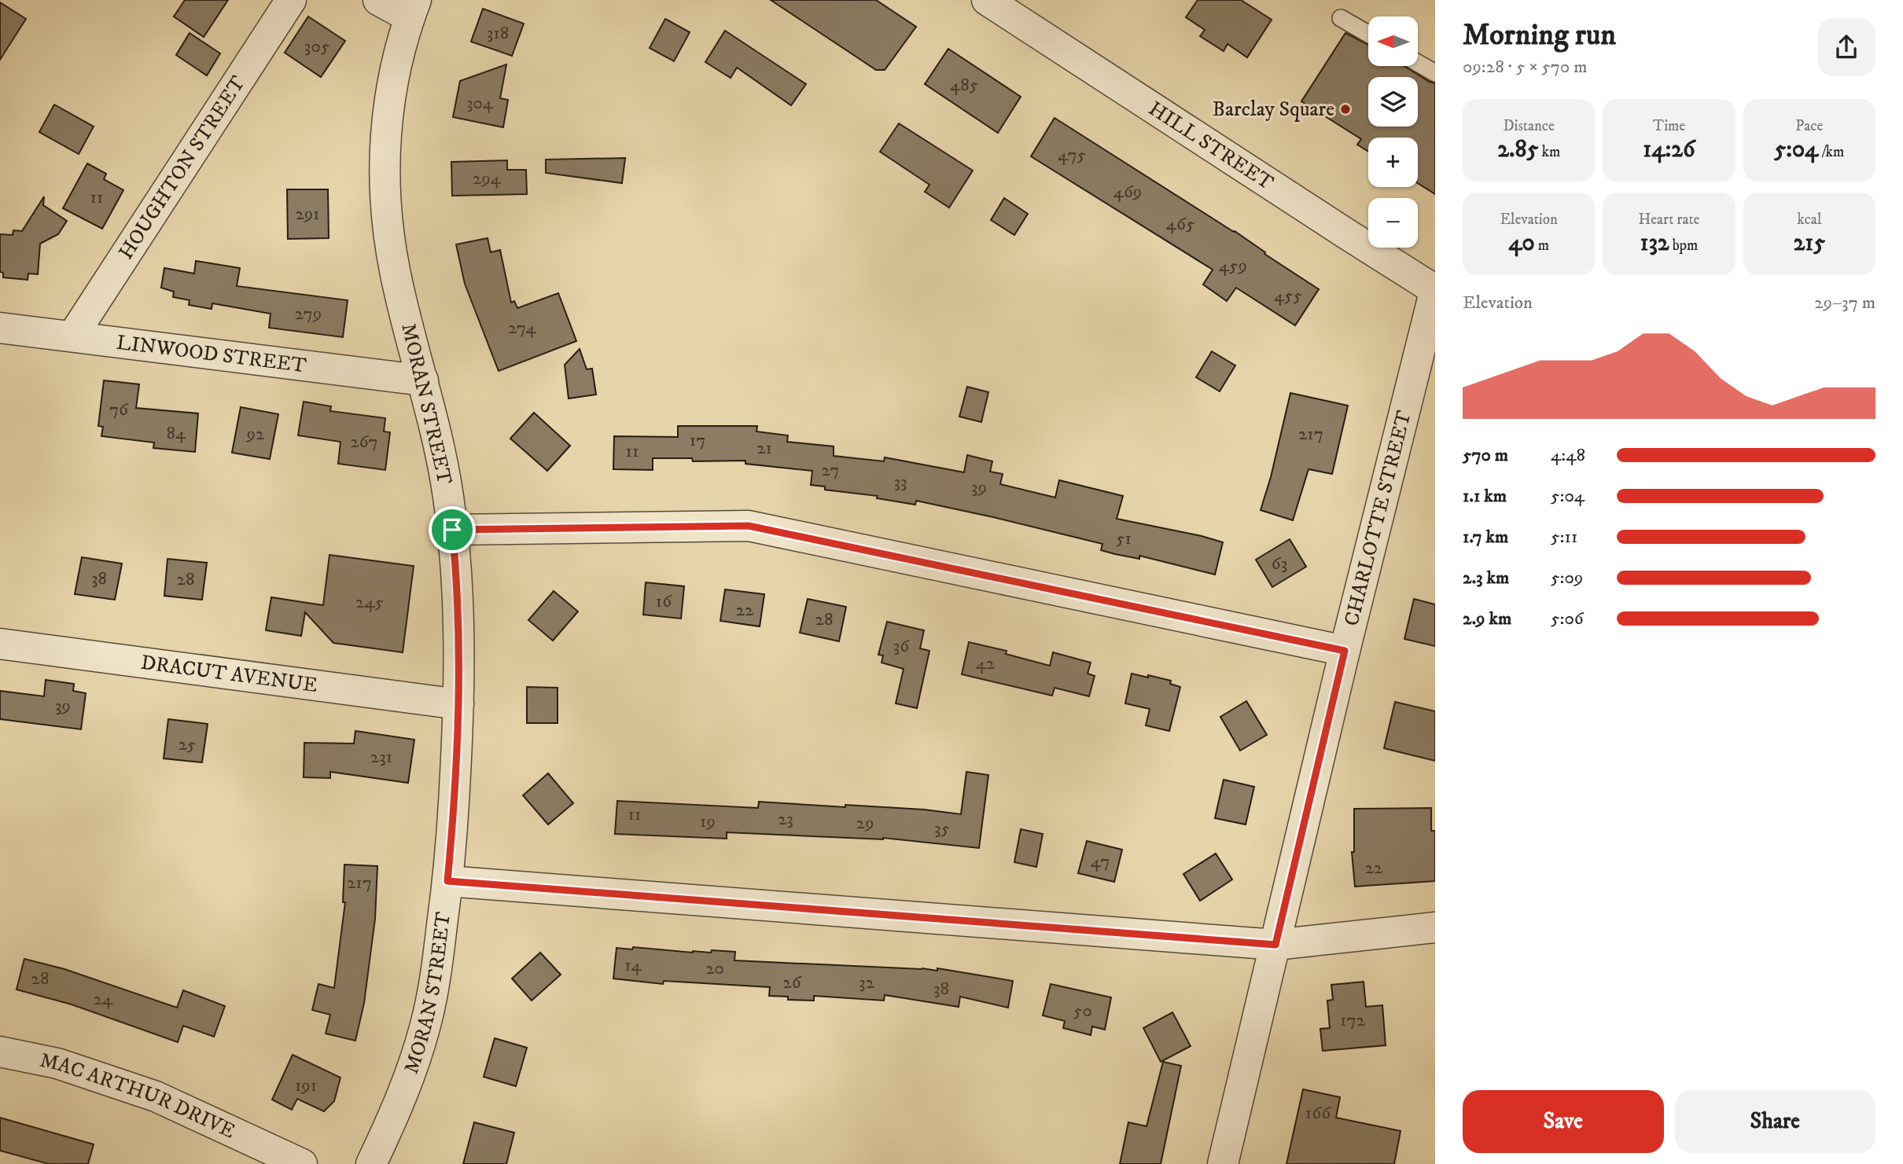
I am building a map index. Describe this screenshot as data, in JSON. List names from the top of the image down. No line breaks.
{"streets":{"street":["HILL STREET","HOUGHTON STREET","LINWOOD STREET","MORAN STREET","CHARLOTTE STREET","DRACUT AVENUE","MAC ARTHUR DRIVE"]},"crossings":[["HILL STREET","CHARLOTTE STREET"],["HOUGHTON STREET","LINWOOD STREET"],["LINWOOD STREET","MORAN STREET"],["MORAN STREET","DRACUT AVENUE"]],"places":["Barclay Square"],"house_numbers":["318","305","485","304","475","294","469","11","291","465","459","455","279","274","76","84","92","217","17","267","21","11","27","33","39","51","63","38","28","16","245","22","28","36","42","39","25","231","11","23","19","29","35","47","22","217","14","20","28","26","32","38","24","50","172","191","166"],"north":"left","page":{"heading":["Morning run","09:28 · 5 × 570 m"],"map_buttons":["+","−"],"stats":[["Distance","2.85 km"],["Time","14:26"],["Pace","5:04 /km"],["Elevation","40 m"],["Heart rate","132 bpm"],["kcal","215"]],"chart":["Elevation","29–37 m"],"list":[{"name":"570 m","note":"4:48"},{"name":"1.1 km","note":"5:04"},{"name":"1.7 km","note":"5:11"},{"name":"2.3 km","note":"5:09"},{"name":"2.9 km","note":"5:06"}],"buttons":["Save","Share"]}}
